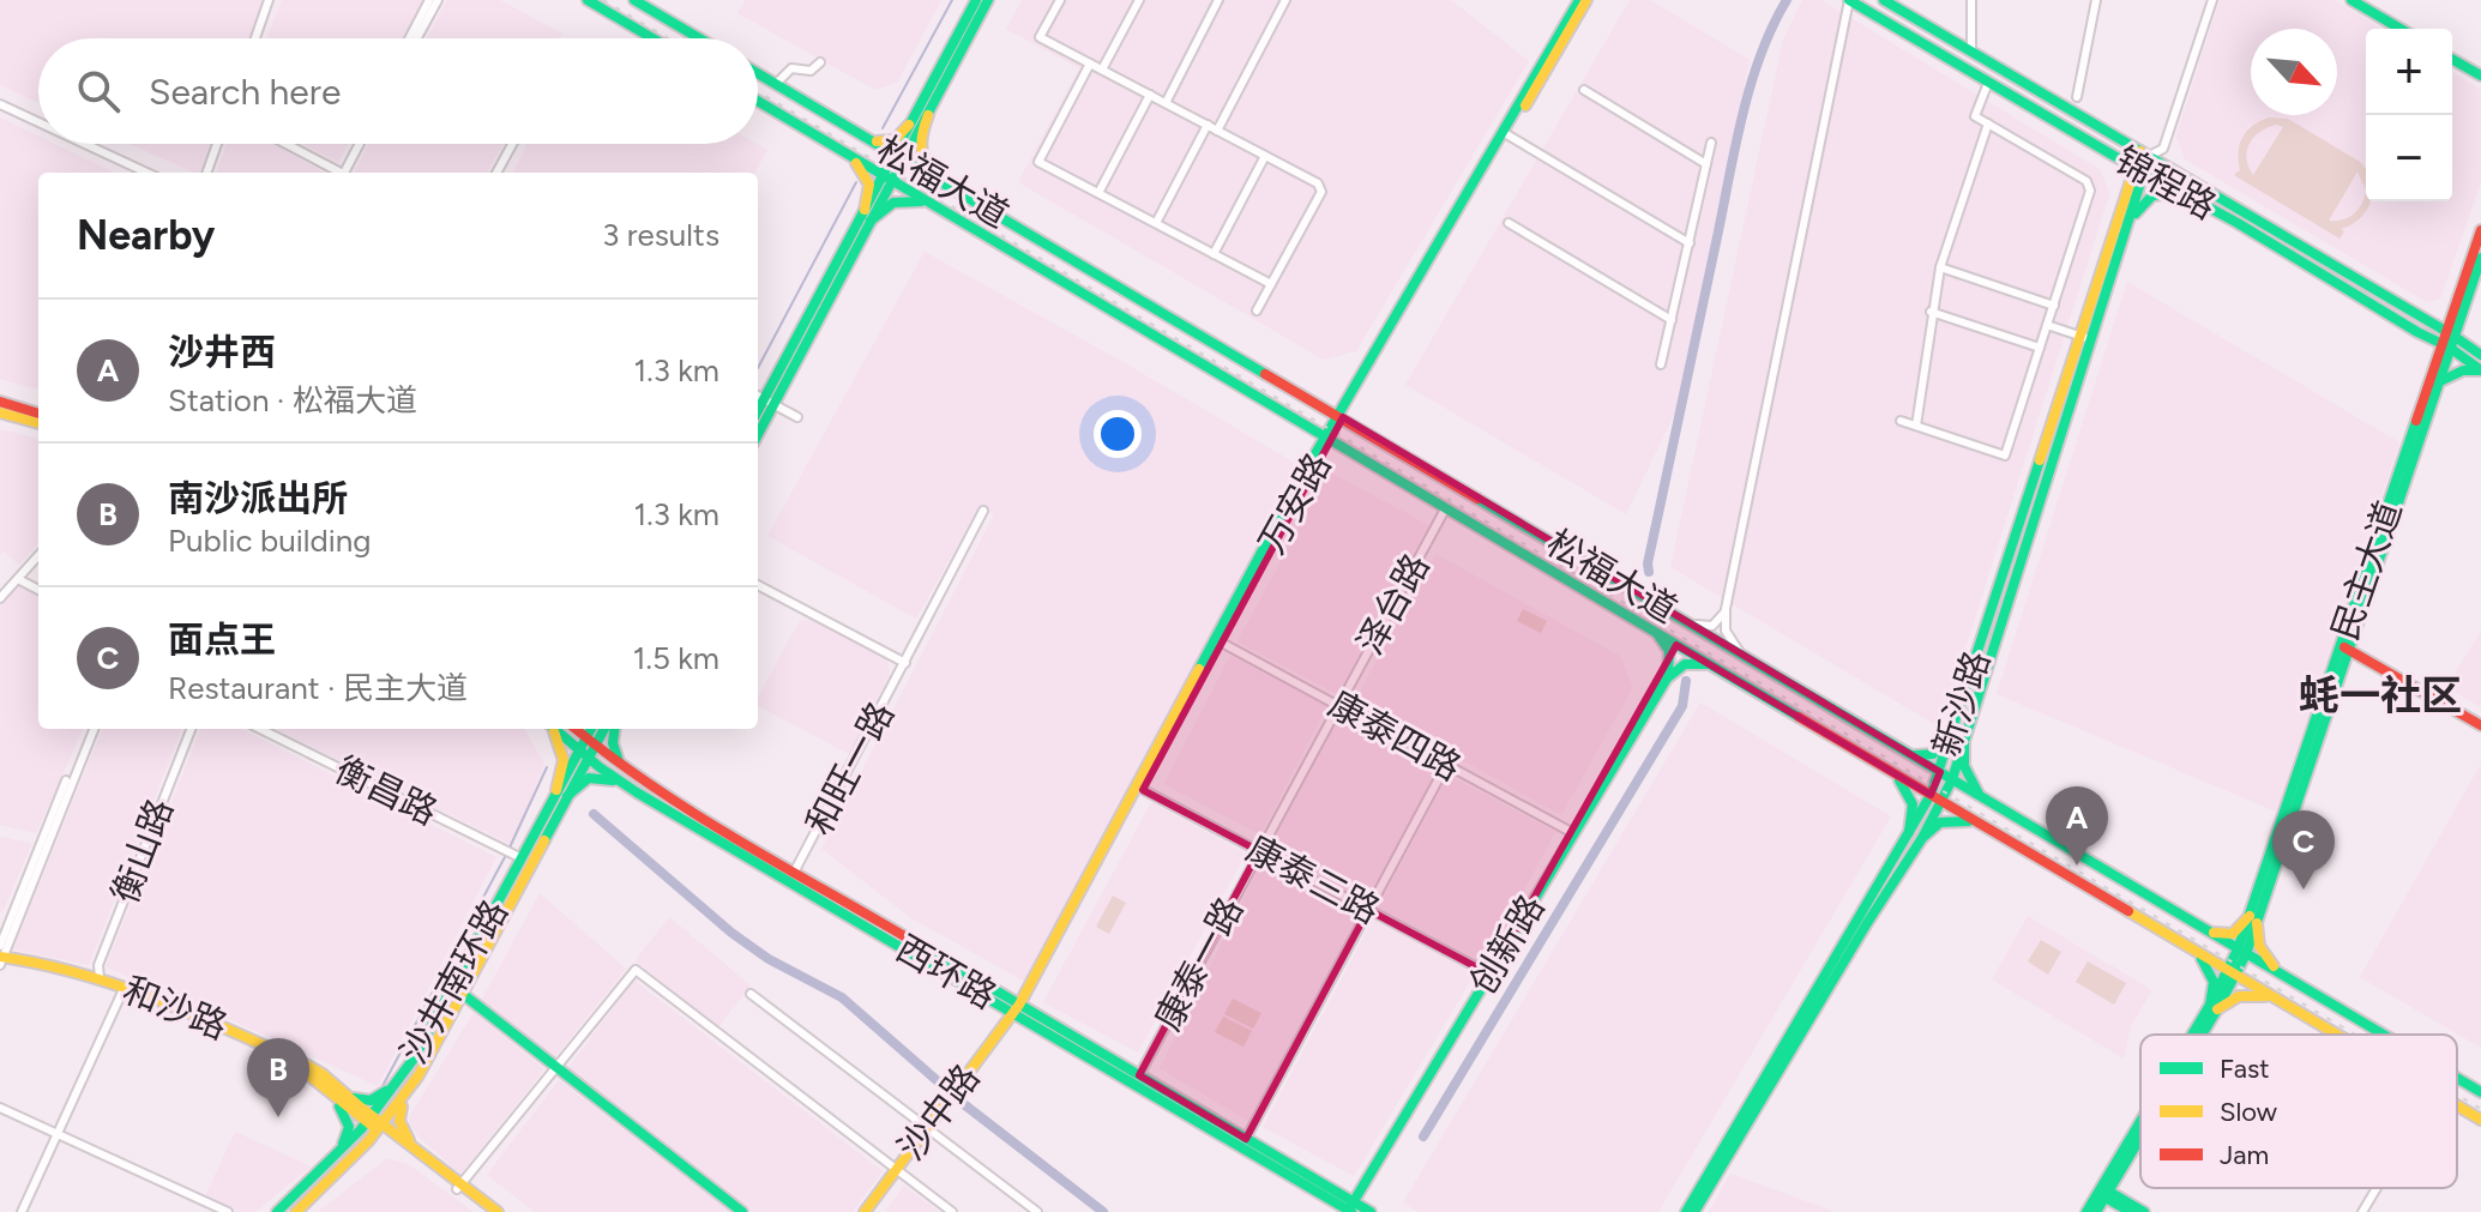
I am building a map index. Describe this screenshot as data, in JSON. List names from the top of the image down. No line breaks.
{"streets":{"main road":["松福大道","锦程路","万安路","民主大道","新沙路","创新路","西环路","沙井南环路","和沙路","沙中路"],"street":["泽台路","康泰四路","和旺一路","衡昌路","衡山路","康泰三路","康泰一路"]},"crossings":[["松福大道","万安路"],["松福大道","民主大道"],["松福大道","泽台路"],["松福大道","新沙路"],["锦程路","民主大道"],["锦程路","新沙路"],["万安路","康泰四路"],["万安路","康泰三路"],["万安路","西环路"],["万安路","沙中路"],["泽台路","康泰四路"],["泽台路","康泰三路"],["泽台路","康泰一路"],["康泰四路","创新路"],["和旺一路","西环路"],["衡昌路","沙井南环路"],["衡山路","和沙路"],["康泰三路","创新路"],["康泰三路","康泰一路"],["创新路","西环路"],["康泰一路","西环路"],["西环路","沙井南环路"],["西环路","沙中路"],["沙井南环路","和沙路"]],"districts":["蚝一社区"],"legend":["Fast","Slow","Jam"],"north":"bottom right","page":{"map_buttons":["+","−"],"search":"Search here","heading":["Nearby","3 results"],"list":[{"mark":"A","name":"沙井西","note":"Station · 松福大道","value":"1.3 km"},{"mark":"B","name":"南沙派出所","note":"Public building","value":"1.3 km"},{"mark":"C","name":"面点王","note":"Restaurant · 民主大道","value":"1.5 km"}],"pins":["A","C","B"]}}
